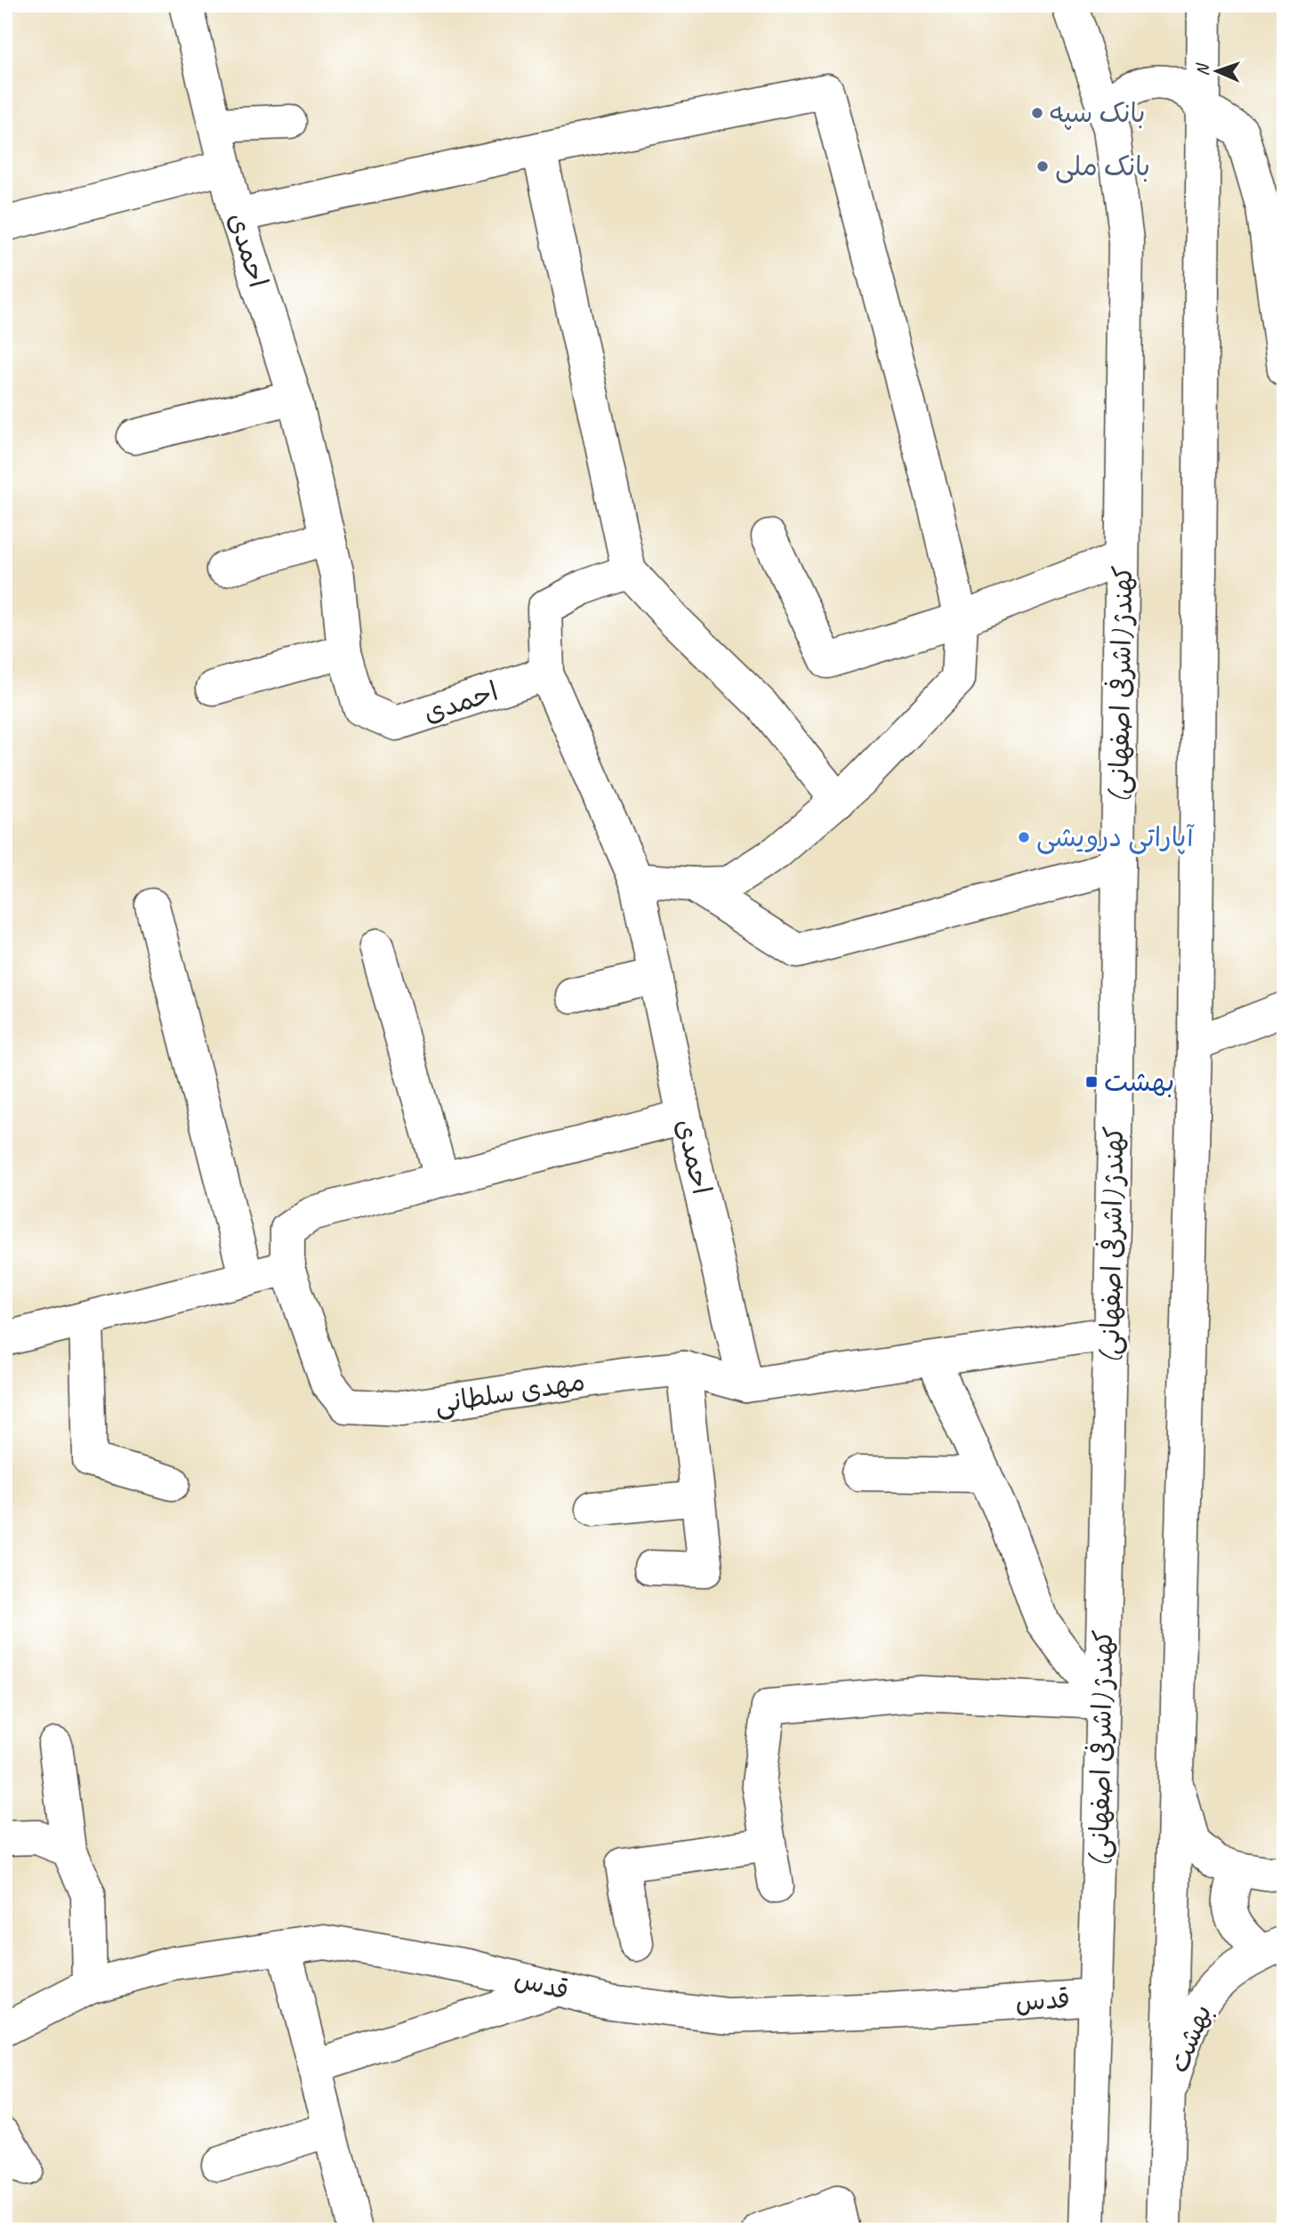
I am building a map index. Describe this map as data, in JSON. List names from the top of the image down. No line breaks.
{"streets":{"street":["احمدی","کهندژ (اشرفی اصفهانی)","مهدی سلطانی","قدس","بهشت"]},"crossings":[["احمدی","مهدی سلطانی"],["کهندژ (اشرفی اصفهانی)","مهدی سلطانی"],["کهندژ (اشرفی اصفهانی)","قدس"]],"places":{"other":["بانک سپه","بانک ملی","آپاراتی درویشی"],"transit":["بهشت"]},"north":"left"}
